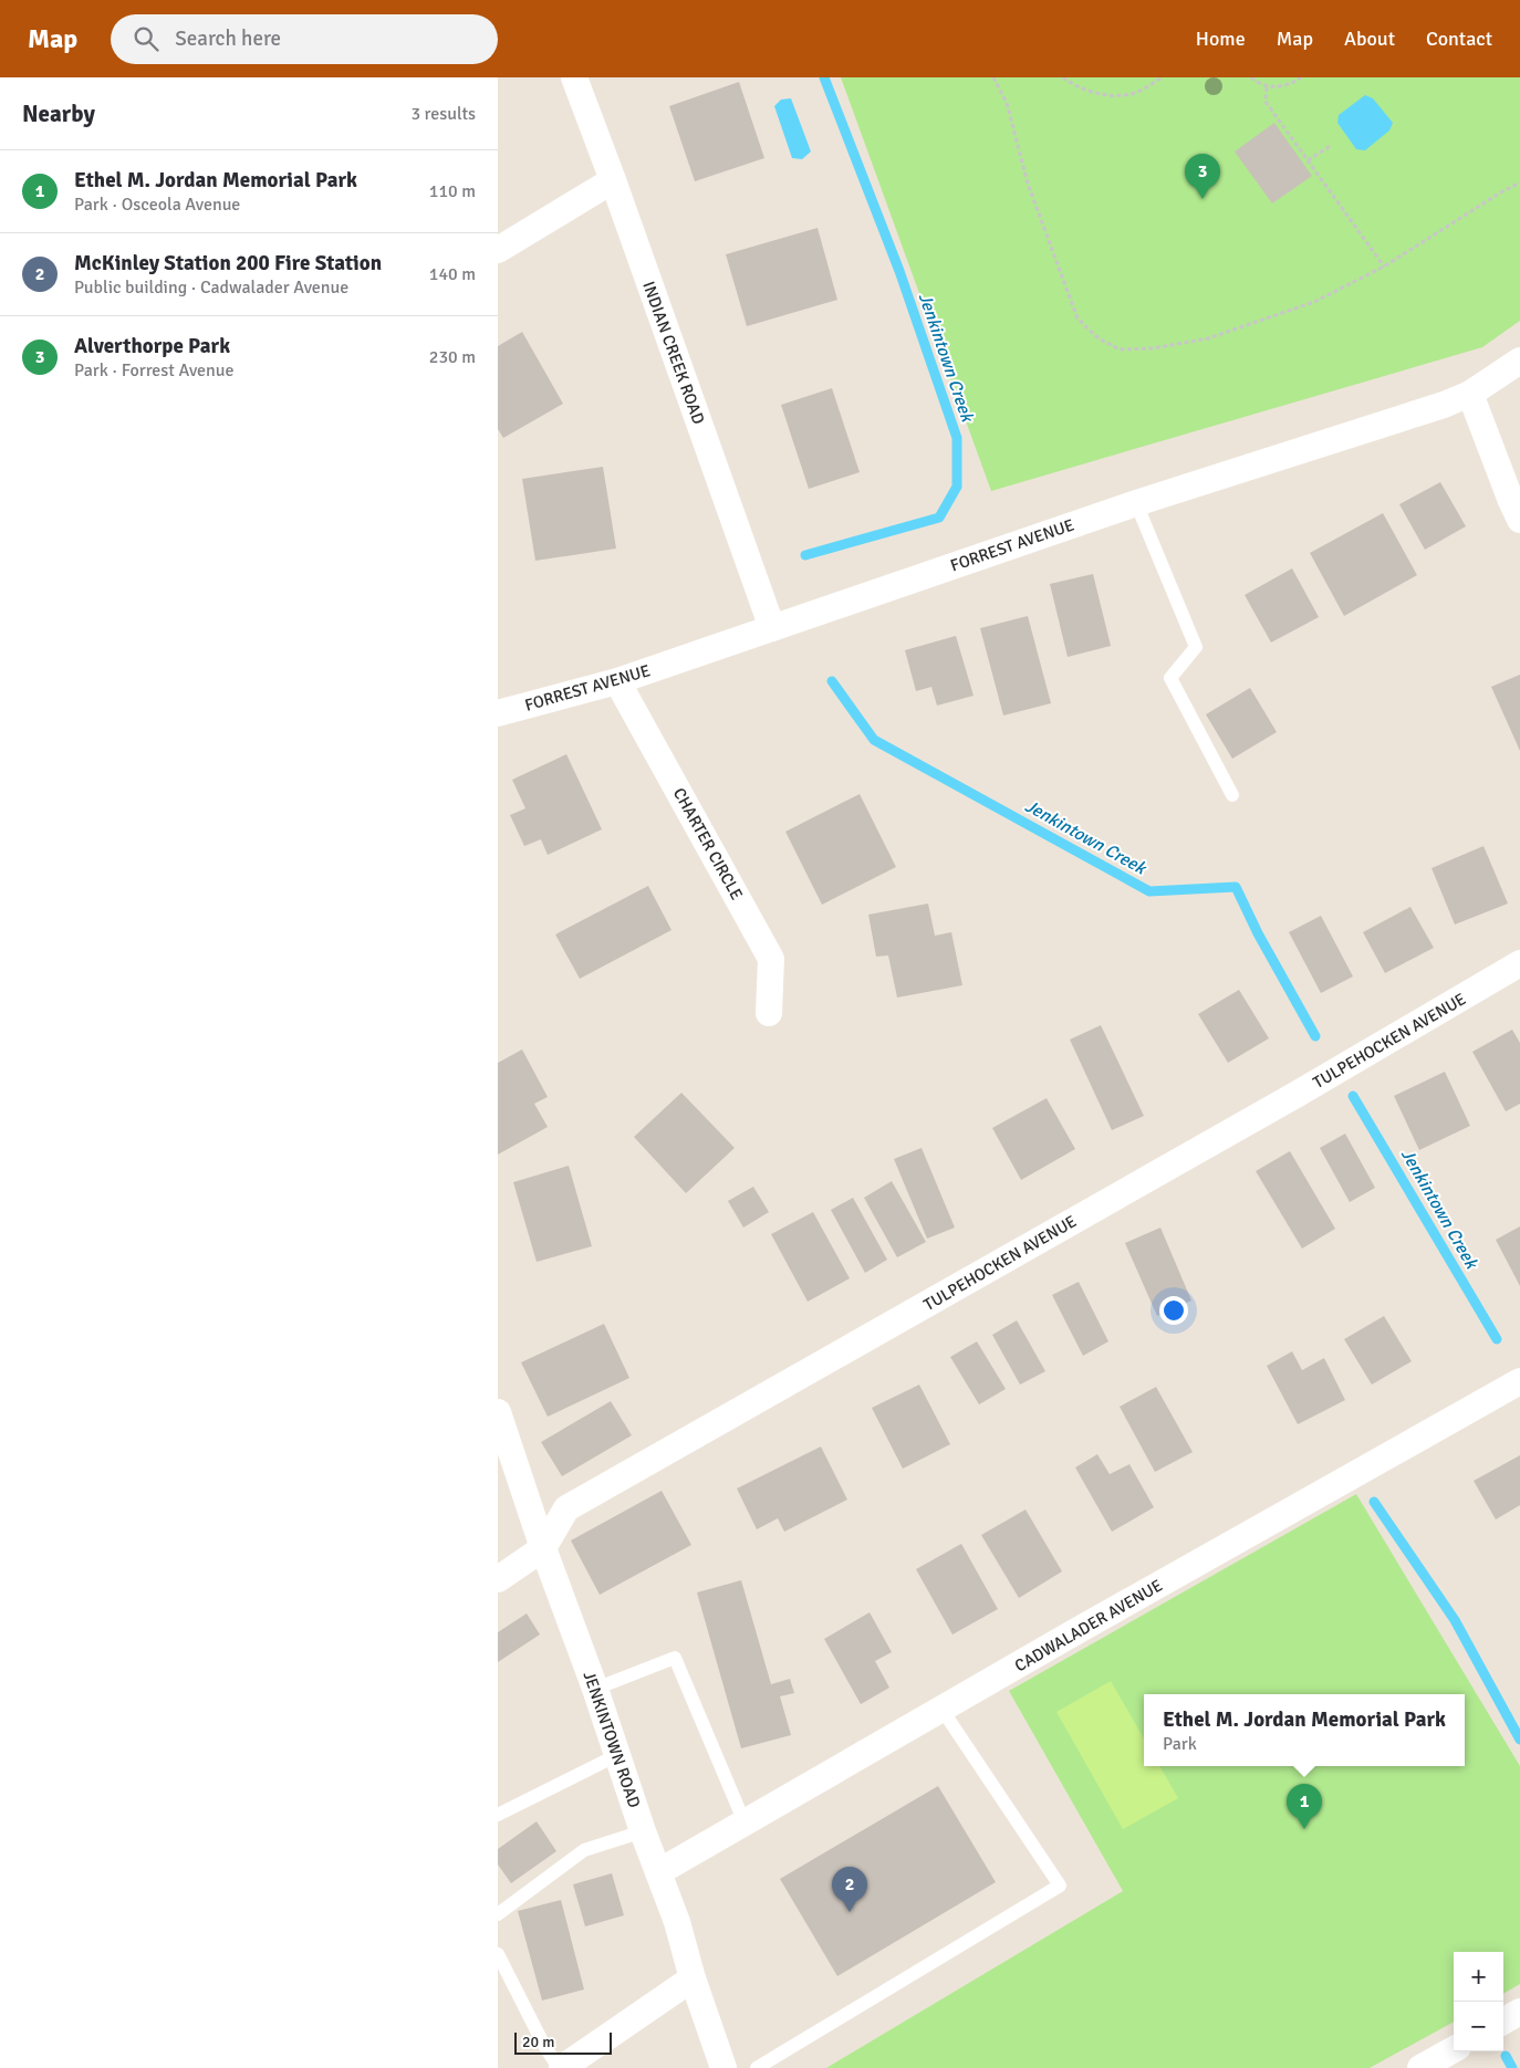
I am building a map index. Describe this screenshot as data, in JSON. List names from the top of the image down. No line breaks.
{"streets":{"street":["INDIAN CREEK ROAD","FORREST AVENUE","CHARTER CIRCLE","TULPEHOCKEN AVENUE","CADWALADER AVENUE","JENKINTOWN ROAD"]},"crossings":[["INDIAN CREEK ROAD","FORREST AVENUE"],["FORREST AVENUE","CHARTER CIRCLE"],["TULPEHOCKEN AVENUE","JENKINTOWN ROAD"],["CADWALADER AVENUE","JENKINTOWN ROAD"]],"water":["Jenkintown Creek"],"scale_bar":"20 m","page":{"header":"Map","search":"Search here","nav":["Home","Map","About","Contact"],"heading":["Nearby","3 results"],"list":[{"mark":"1","name":"Ethel M. Jordan Memorial Park","note":"Park · Osceola Avenue","value":"110 m"},{"mark":"2","name":"McKinley Station 200 Fire Station","note":"Public building · Cadwalader Avenue","value":"140 m"},{"mark":"3","name":"Alverthorpe Park","note":"Park · Forrest Avenue","value":"230 m"}],"pins":["3","1","2"],"popup":["Ethel M. Jordan Memorial Park","Park"],"map_buttons":["+","−"],"scale":"20 m"}}
